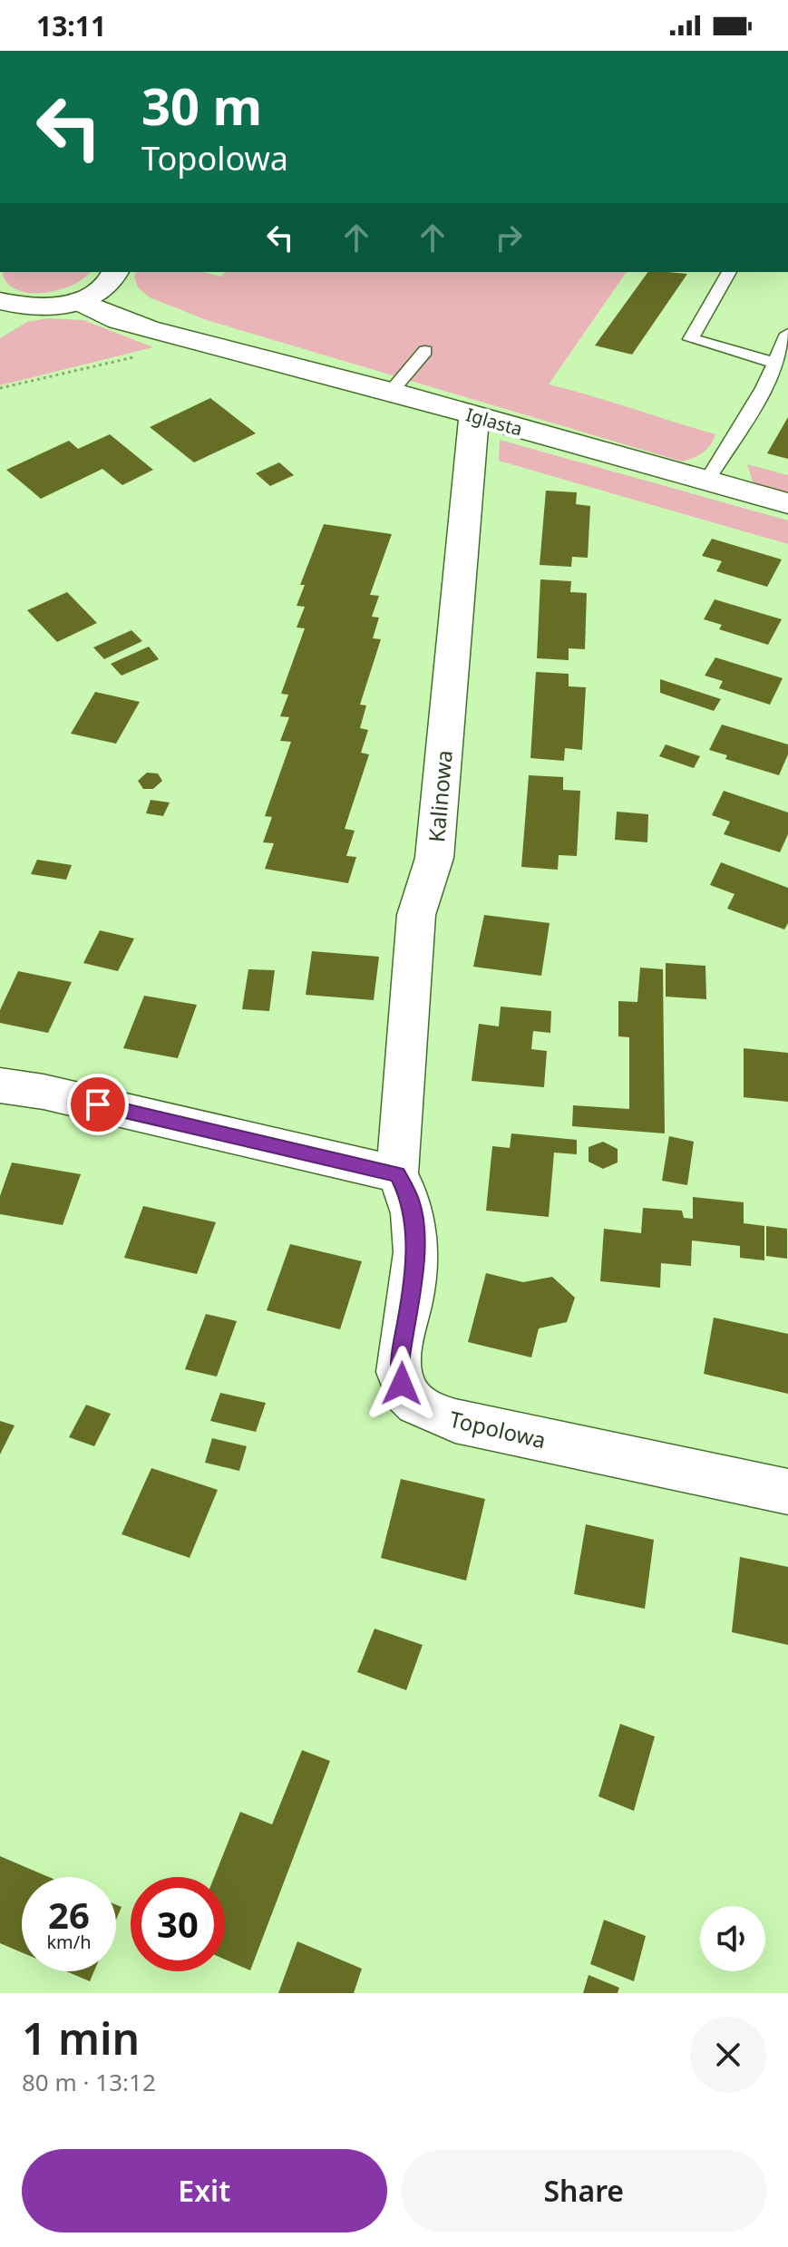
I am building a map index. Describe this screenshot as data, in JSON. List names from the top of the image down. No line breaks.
{"streets":{"street":["Iglasta","Kalinowa","Topolowa"]},"crossings":[["Iglasta","Kalinowa"],["Kalinowa","Topolowa"]],"page":{"status":"13:11","turn":["30 m","Topolowa"],"speed":"26 km/h","limit":"30","heading":["1 min","80 m · 13:12"],"buttons":["Exit","Share"]}}
